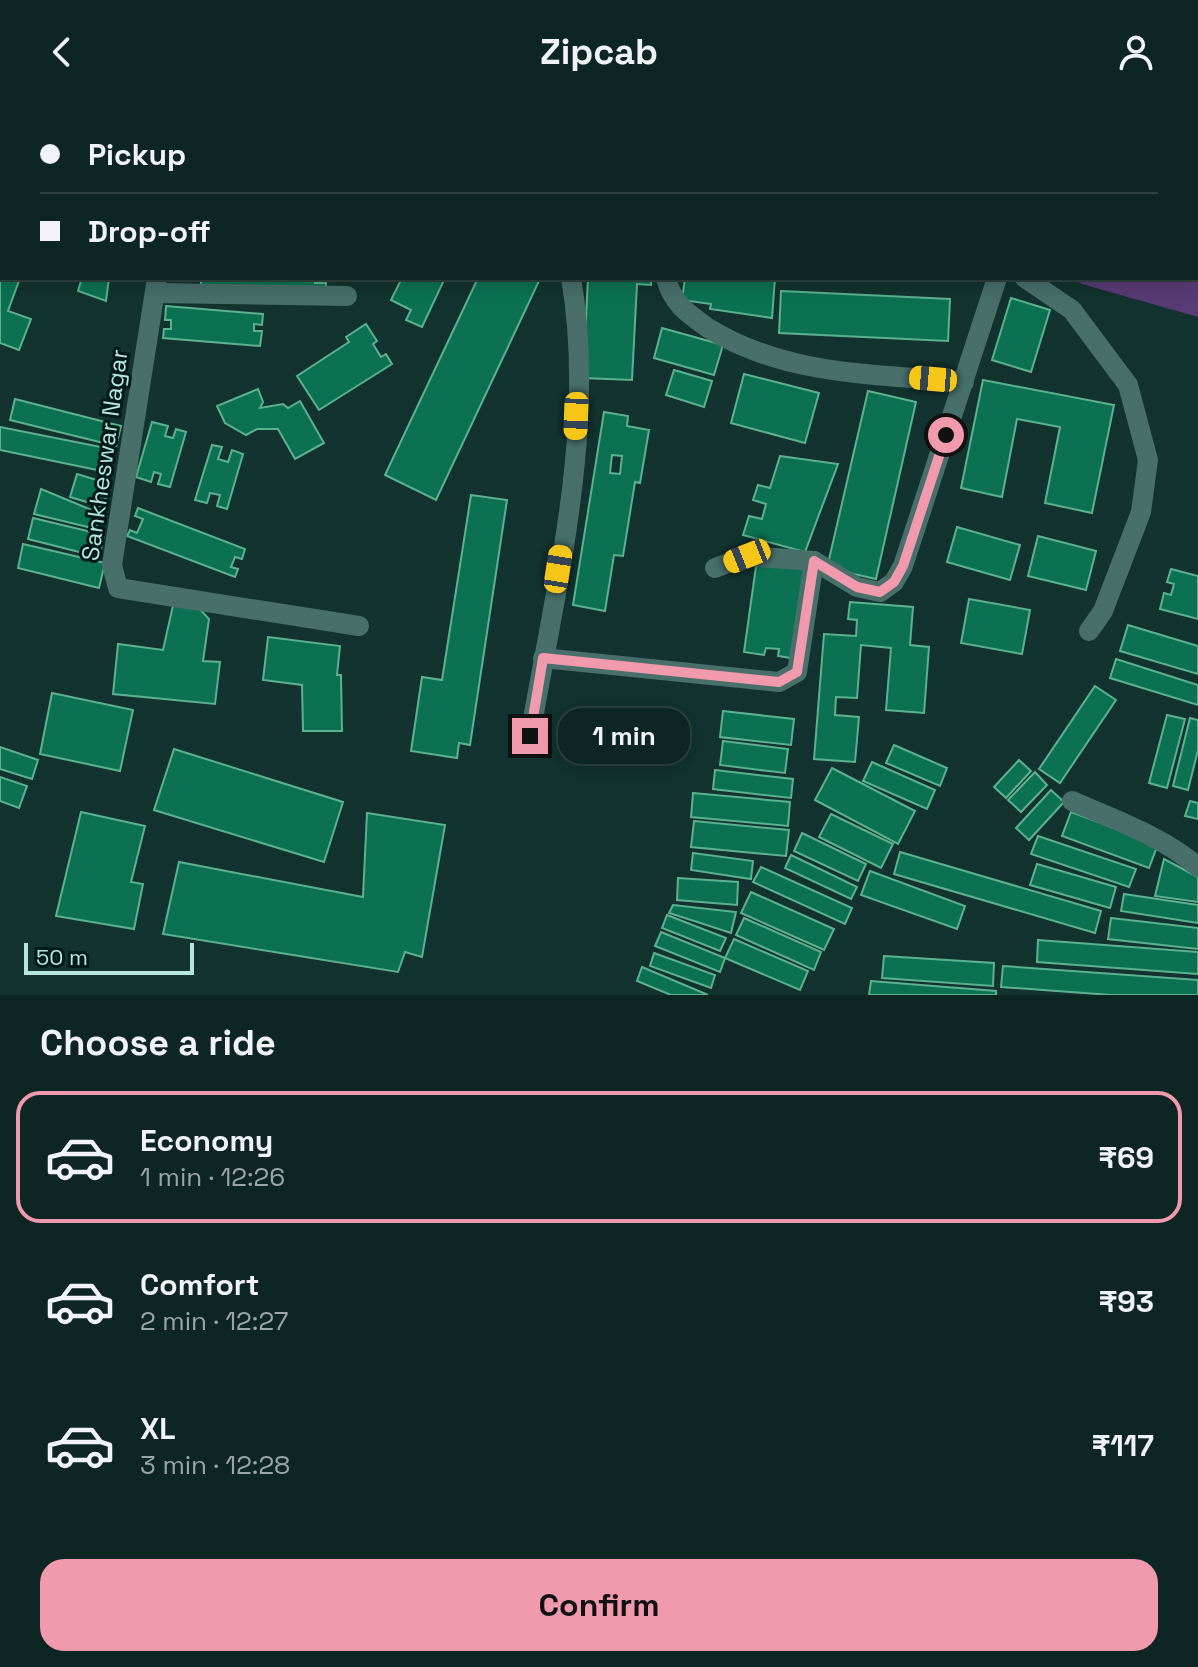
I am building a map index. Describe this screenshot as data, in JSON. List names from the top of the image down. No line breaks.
{"streets":{"street":["Sankheswar Nagar"]},"scale_bar":"50 m","page":{"header":"Zipcab","banner":["Pickup","Drop-off"],"bubble":"1 min","scale":"50 m","heading":"Choose a ride","list":[{"name":"Economy","note":"1 min · 12:26","value":"₹69"},{"name":"Comfort","note":"2 min · 12:27","value":"₹93"},{"name":"XL","note":"3 min · 12:28","value":"₹117"}],"buttons":"Confirm"}}
